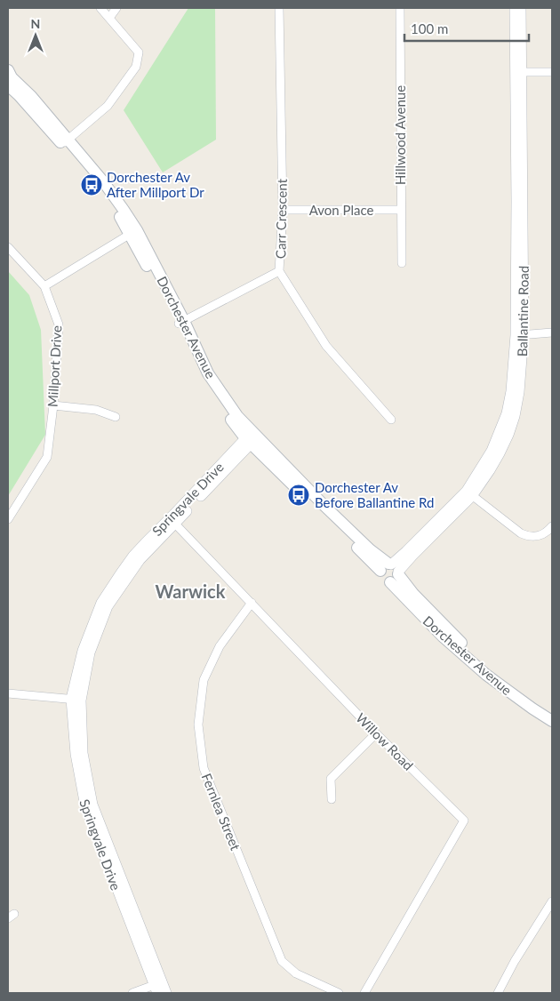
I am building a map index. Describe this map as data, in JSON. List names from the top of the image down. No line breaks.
{"streets":{"main road":["Dorchester Avenue"],"street":["Hillwood Avenue","Avon Place","Carr Crescent","Ballantine Road","Millport Drive","Springvale Drive","Willow Road","Fernlea Street"]},"crossings":[["Hillwood Avenue","Avon Place"],["Avon Place","Carr Crescent"],["Ballantine Road","Dorchester Avenue"],["Dorchester Avenue","Springvale Drive"],["Springvale Drive","Willow Road"],["Willow Road","Fernlea Street"]],"districts":["Warwick"],"places":{"bus stop":["Dorchester Av After Millport Dr","Dorchester Av Before Ballantine Rd"]},"scale_bar":"100 m","north":"top"}
